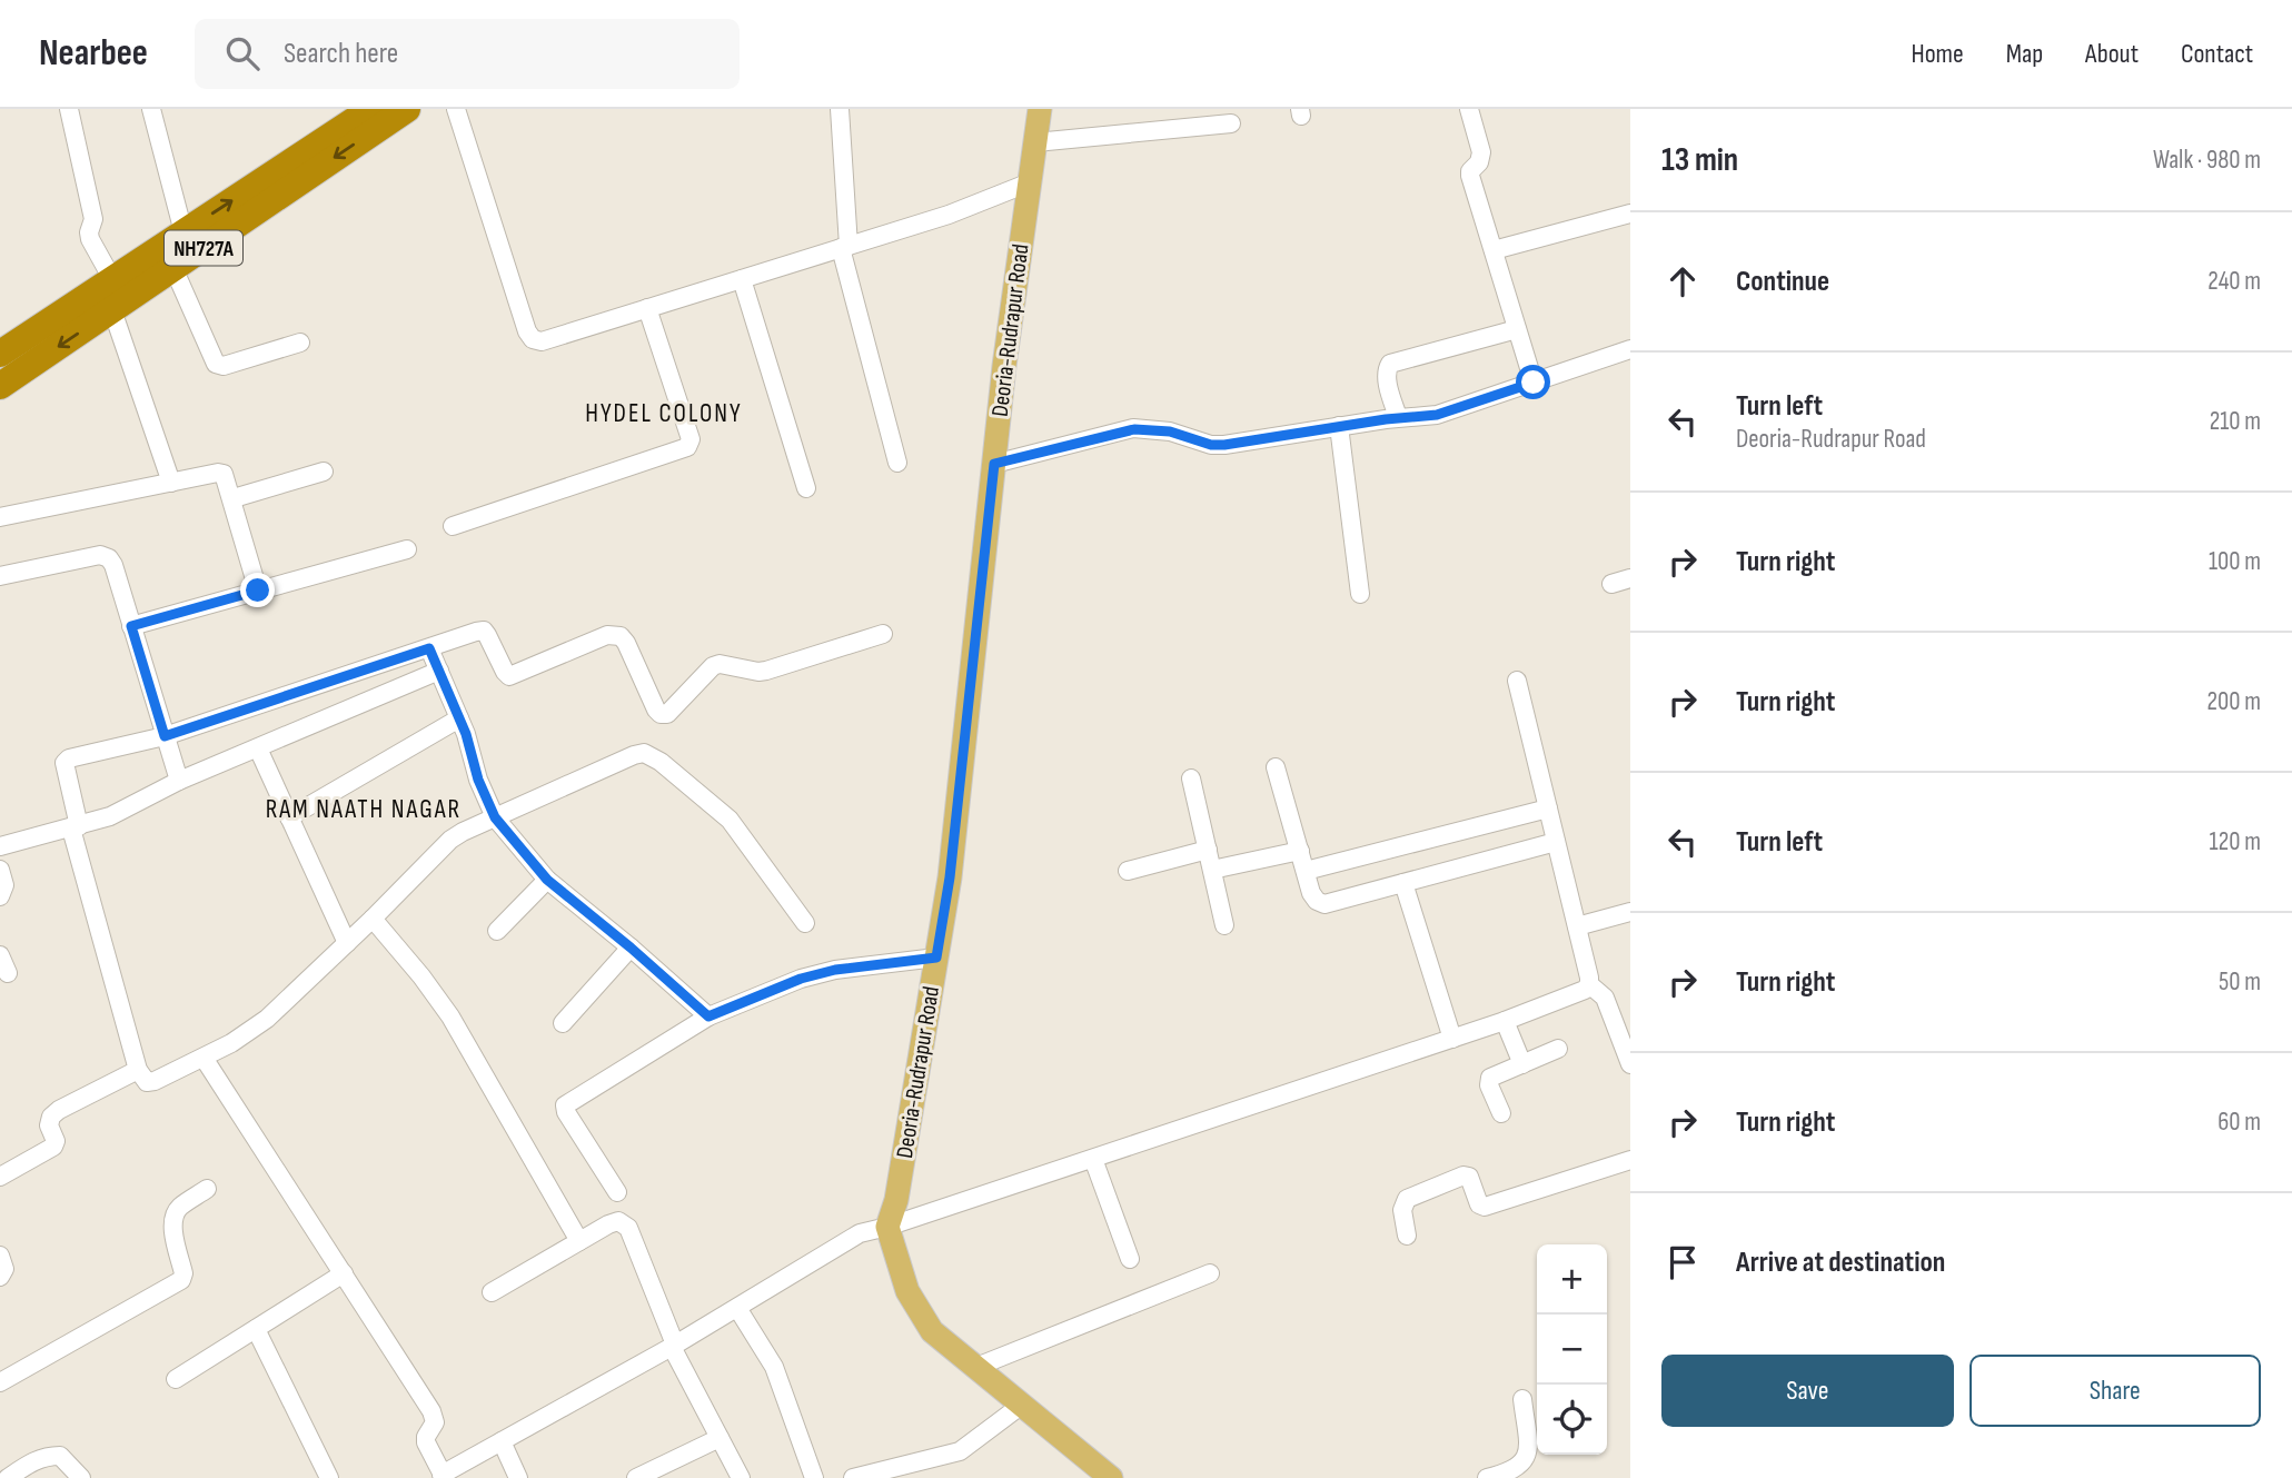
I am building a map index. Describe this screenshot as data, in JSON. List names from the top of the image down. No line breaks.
{"streets":{"highway":["NH727A"],"main road":["Deoria-Rudrapur Road"]},"districts":["HYDEL COLONY","RAM NAATH NAGAR"],"page":{"header":"Nearbee","search":"Search here","nav":["Home","Map","About","Contact"],"heading":["13 min","Walk · 980 m"],"list":[["Continue","240 m"],["Turn left","Deoria-Rudrapur Road","210 m"],["Turn right","100 m"],["Turn right","200 m"],["Turn left","120 m"],["Turn right","50 m"],["Turn right","60 m"],"Arrive at destination"],"map_buttons":["+","−"],"buttons":["Save","Share"]}}
